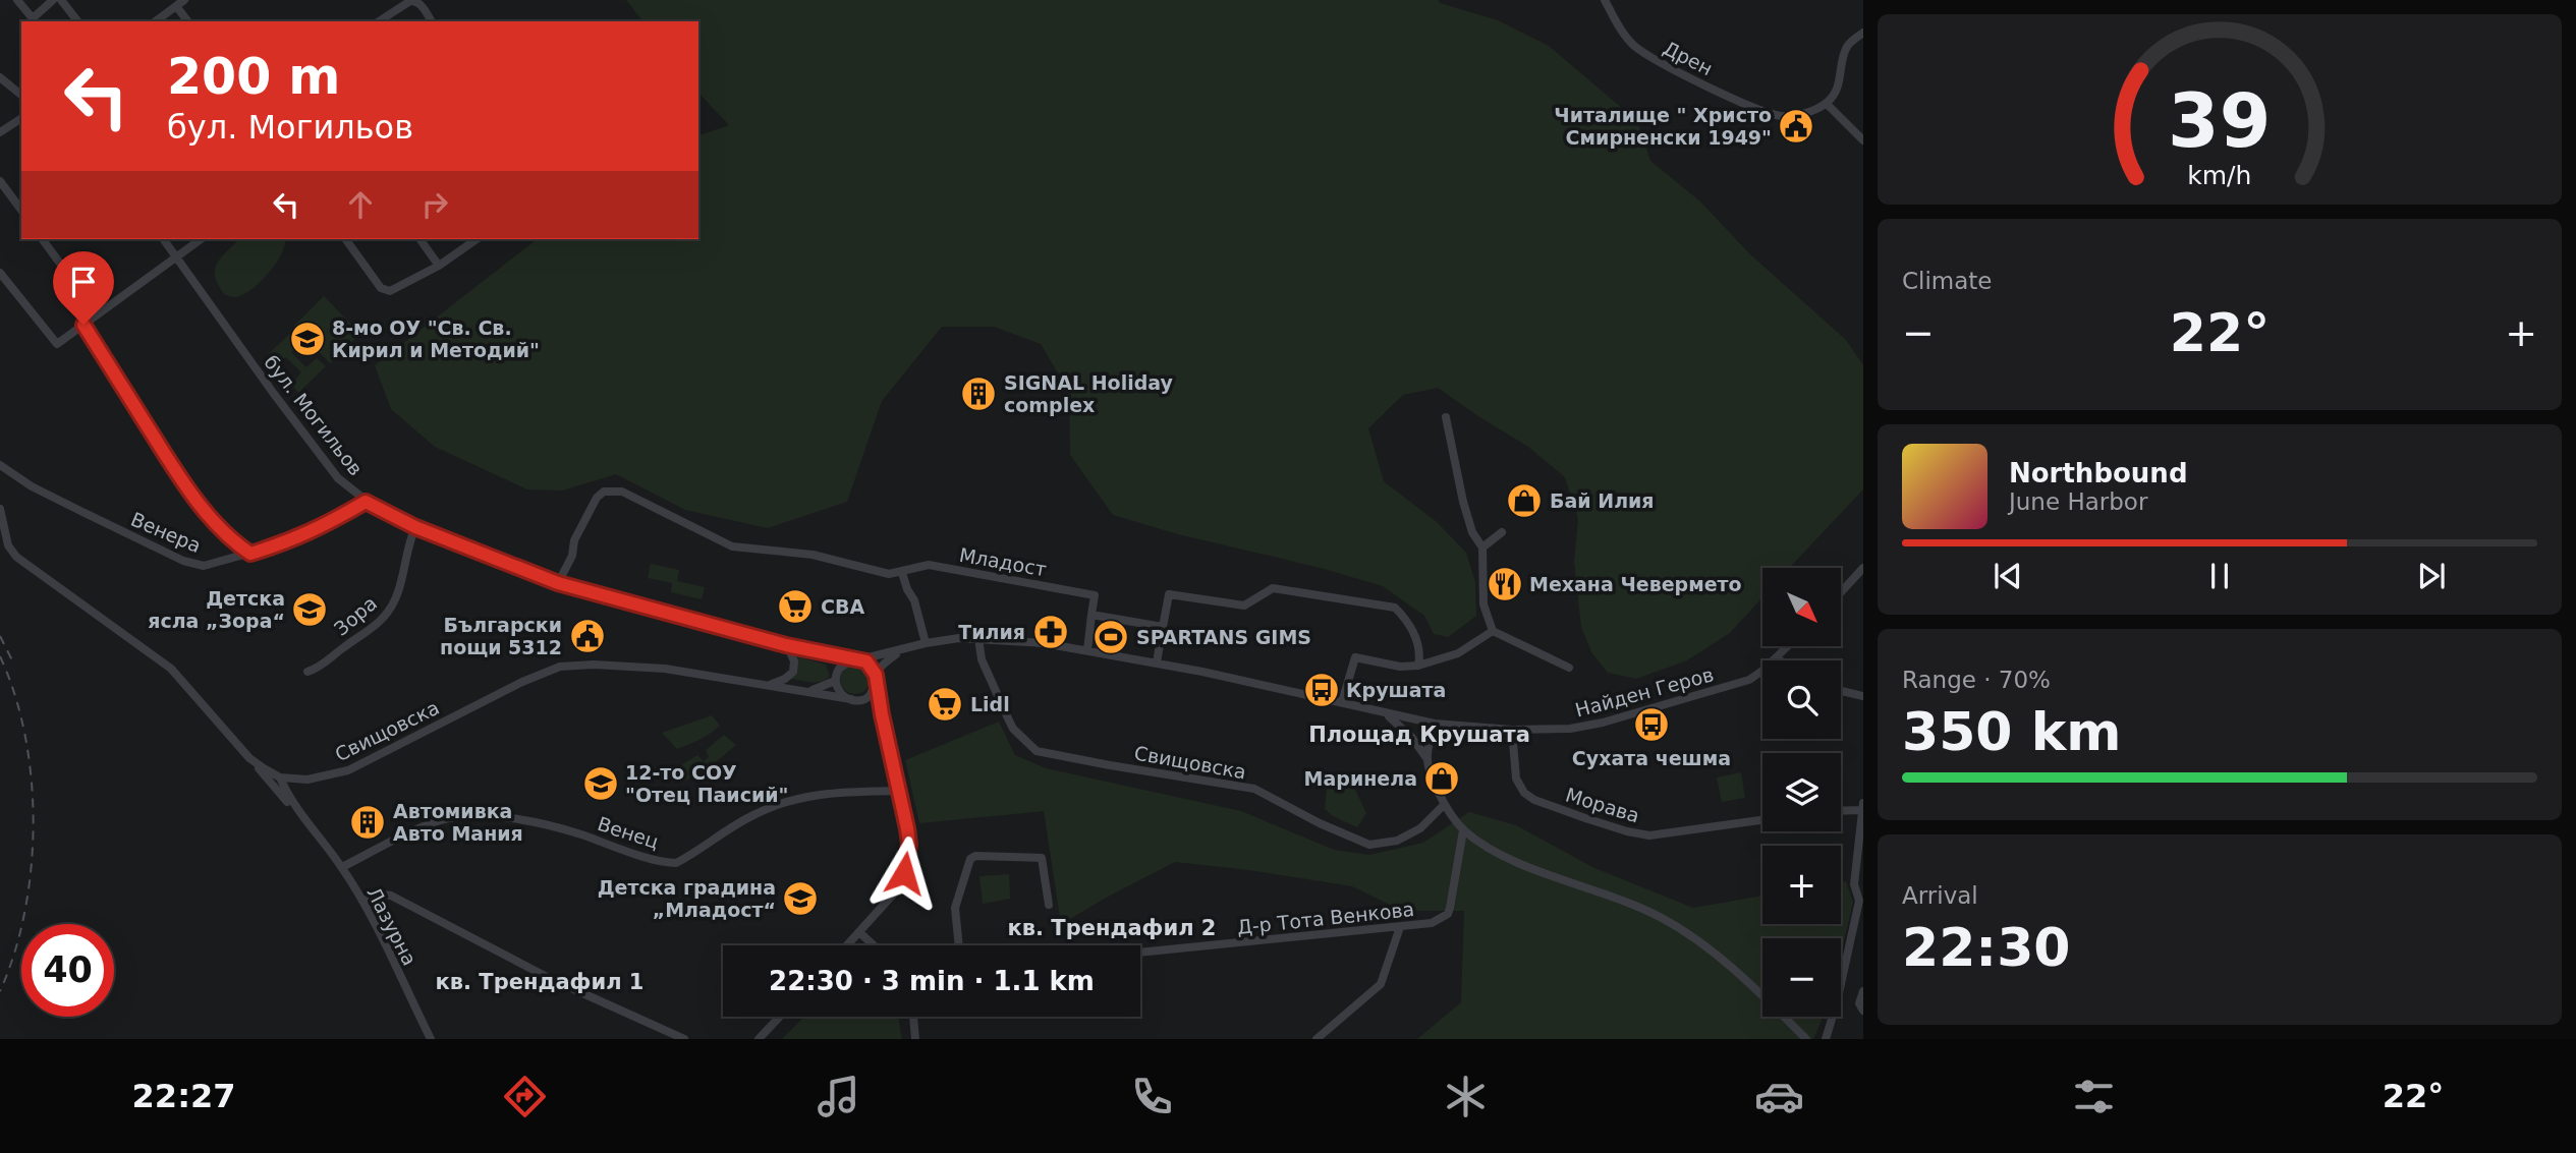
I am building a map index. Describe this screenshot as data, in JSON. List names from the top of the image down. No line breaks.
{"streets":{"street":["Дрен","бул. Могильов","Венера","Младост","Зора","Найден Геров","Свищовска","Морава","Венец","Д-р Тота Венкова","Лазурна"]},"crossings":[["бул. Могильов","Венера"],["бул. Могильов","Младост"],["бул. Могильов","Зора"],["бул. Могильов","Свищовска"],["Найден Геров","Морава"],["Венец","Лазурна"]],"districts":["Площад Крушата","кв. Трендафил 2","кв. Трендафил 1"],"places":{"public building":["Читалище \" Христо Смирненски 1949\"","Български пощи 5312"],"school or university":["8-мо ОУ \"Св. Св. Кирил и Методий\"","Детска ясла „Зора“","12-то СОУ \"Отец Паисий\"","Детска градина „Младост“"],"building":["SIGNAL Holiday complex","Автомивка Авто Мания"],"shop":["Бай Илия","Маринела"],"restaurant":["Механа Чевермето"],"supermarket":["CBA","Lidl"],"pharmacy":["Тилия"],"sports":["SPARTANS GIMS"],"bus stop":["Крушата","Сухата чешма"]},"north":"bottom right","page":{"turn":["200 m","бул. Могильов"],"tile":["Climate",["Range · 70%","350 km"],["Arrival","22:30"]],"heat":["−","22°","+"],"song":["Northbound","June Harbor"],"map_buttons":["+","−"],"limit":"40","trip":"22:30 · 3 min · 1.1 km","tabs":["22:27","22°"],"gauge":["39","km/h"]}}
